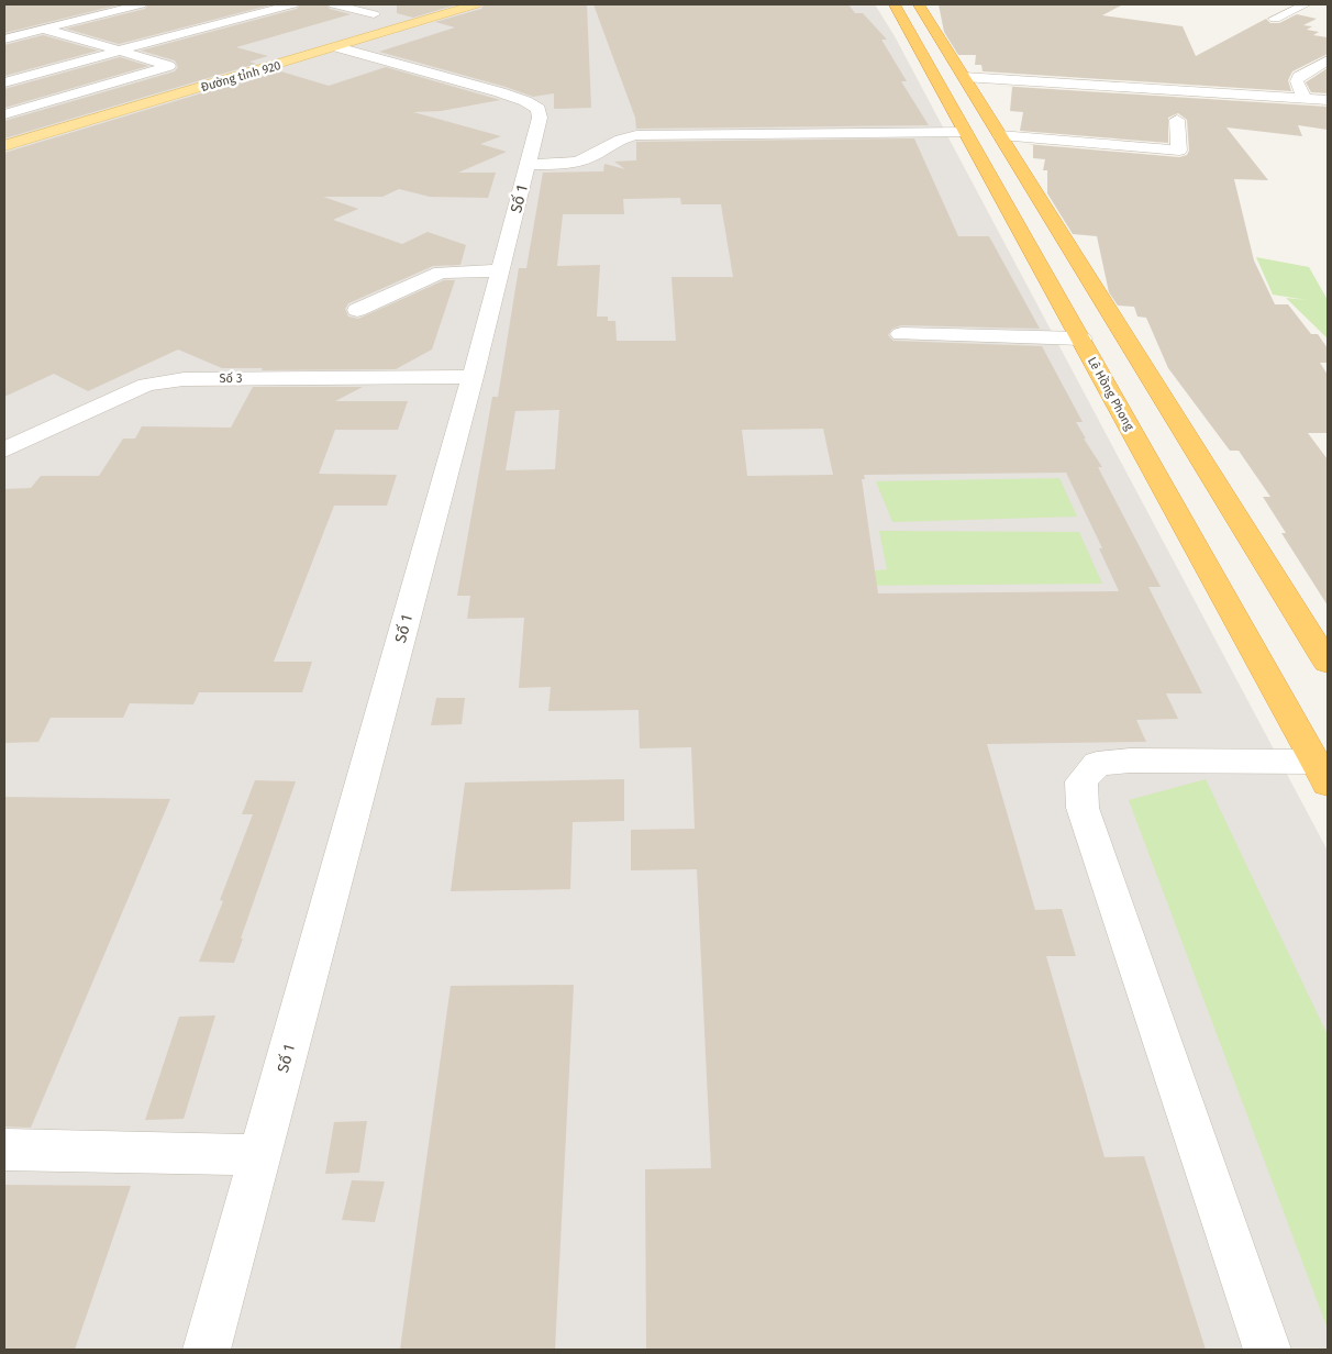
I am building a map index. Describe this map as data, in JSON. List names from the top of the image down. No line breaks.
{"streets":{"highway":["Lê Hồng Phong"],"main road":["Đường tỉnh 920"],"street":["Số 1","Số 3"]},"crossings":[["Đường tỉnh 920","Số 1"],["Số 1","Số 3"]]}
